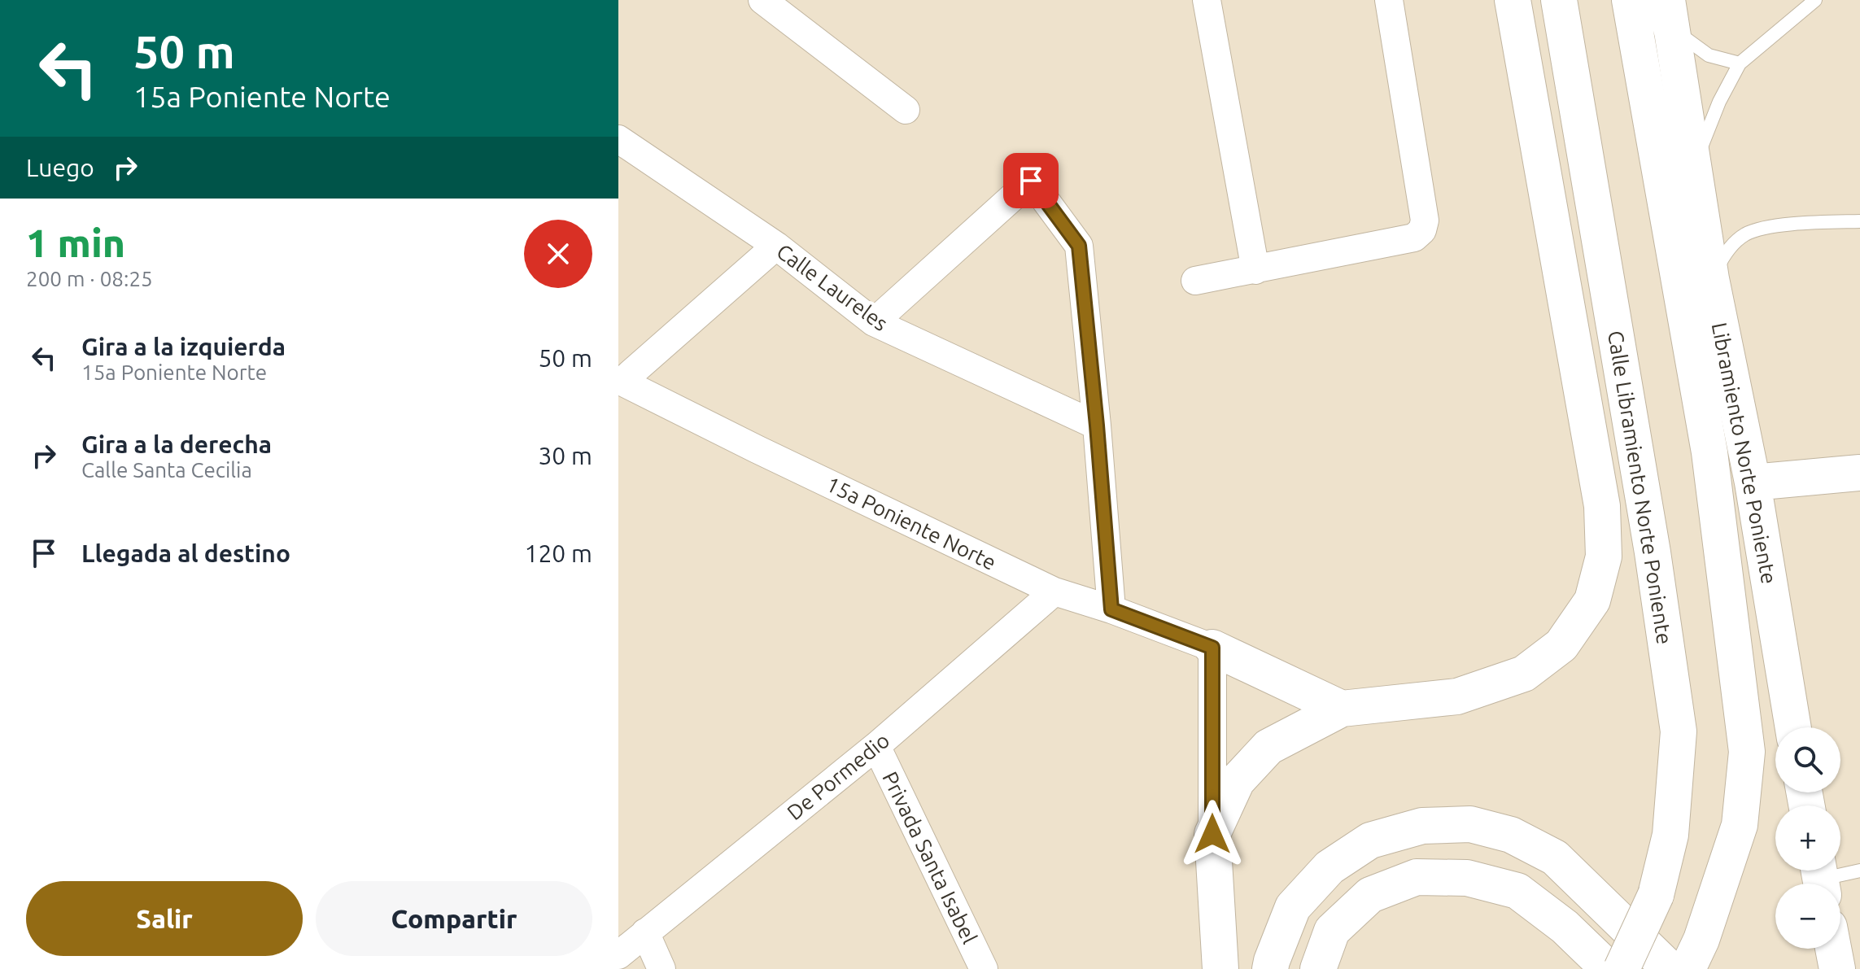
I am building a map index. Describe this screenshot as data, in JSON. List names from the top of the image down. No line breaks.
{"streets":{"main road":["Libramiento Norte Poniente","Calle Libramiento Norte Poniente"],"street":["Calle Laureles","15a Poniente Norte","De Pormedio","Privada Santa Isabel"]},"crossings":[["15a Poniente Norte","De Pormedio"],["De Pormedio","Privada Santa Isabel"]],"page":{"turn":["50 m","15a Poniente Norte"],"then":"Luego","heading":["1 min","200 m · 08:25"],"list":[{"name":"Gira a la izquierda","note":"15a Poniente Norte","value":"50 m"},{"name":"Gira a la derecha","note":"Calle Santa Cecilia","value":"30 m"},{"name":"Llegada al destino","value":"120 m"}],"map_buttons":["+","−"],"buttons":["Salir","Compartir"]}}
